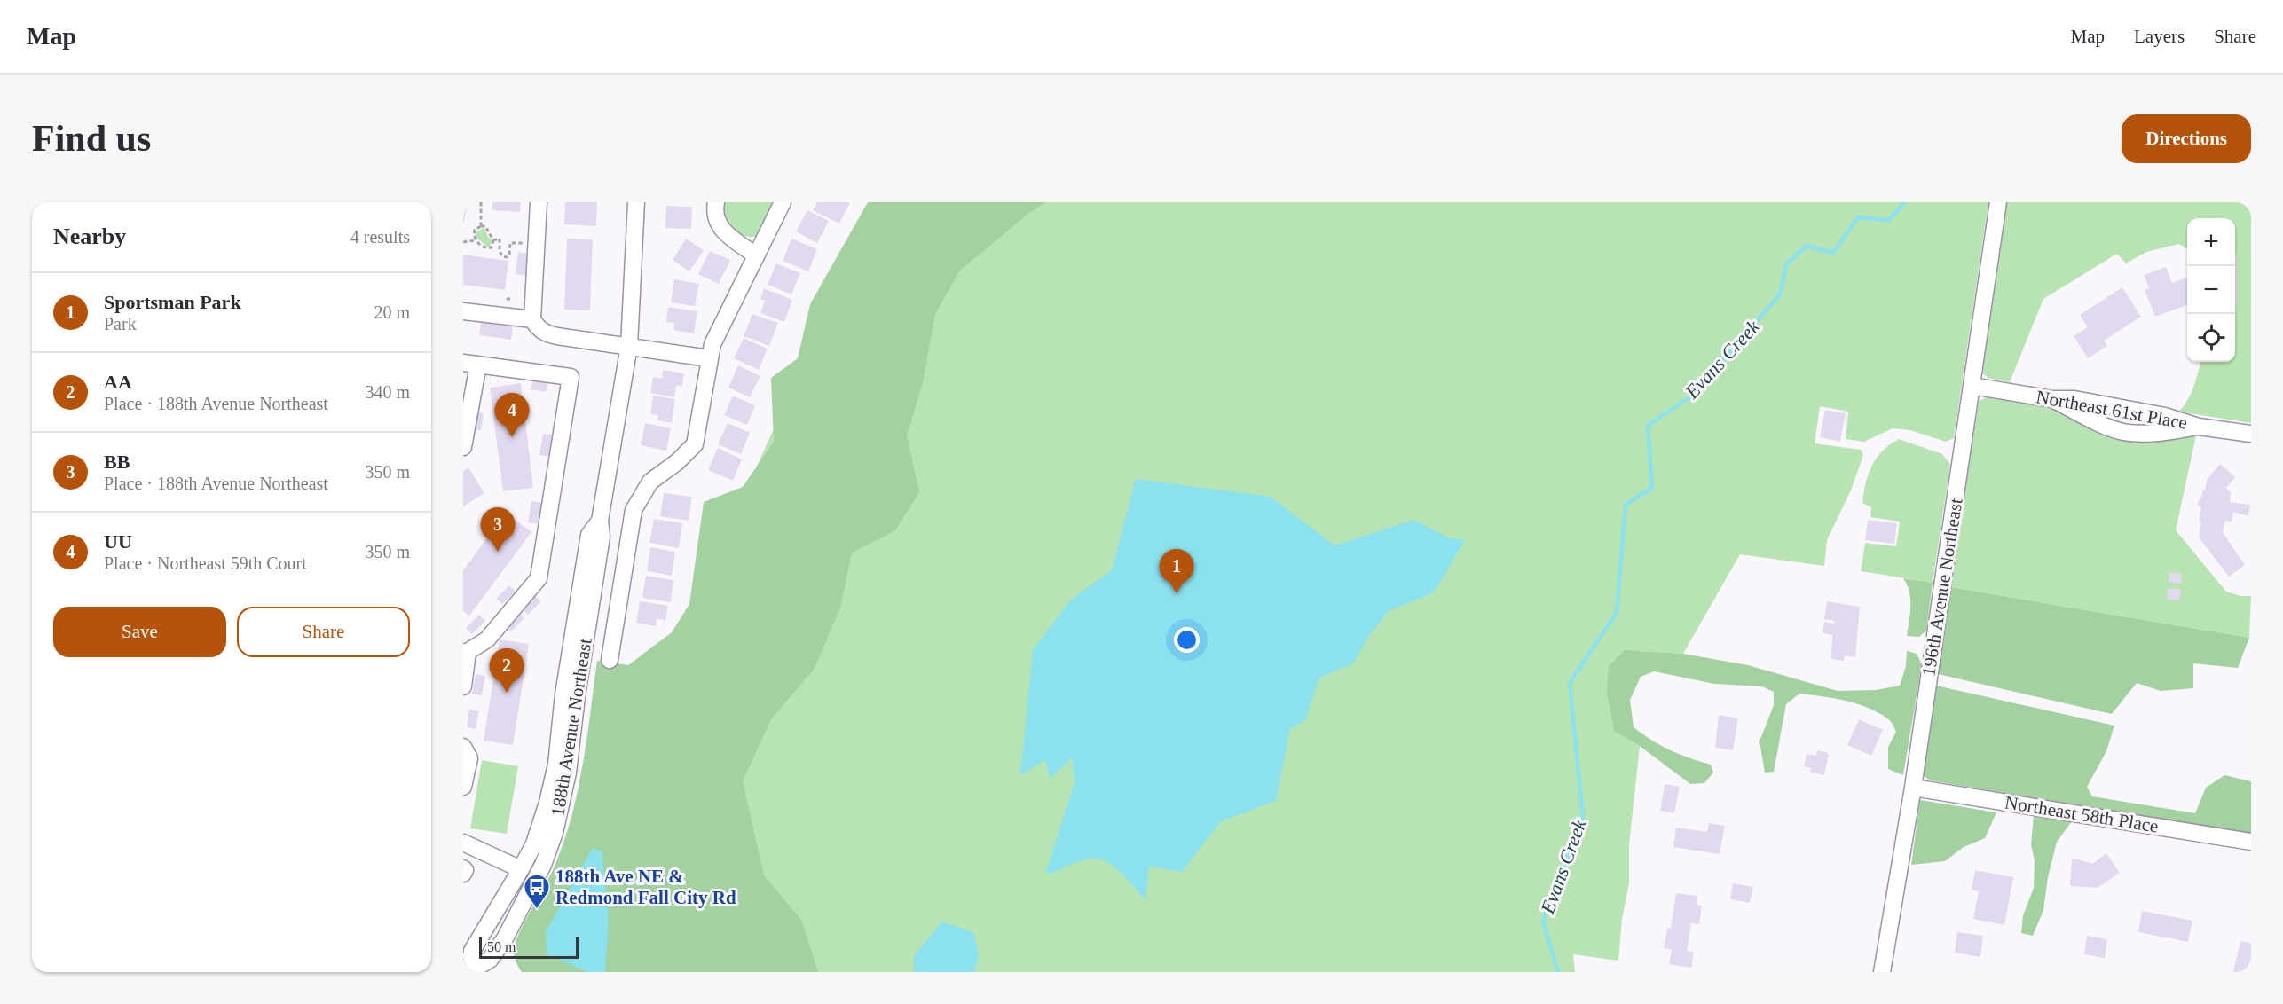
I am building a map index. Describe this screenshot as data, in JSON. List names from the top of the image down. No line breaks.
{"streets":{"street":["Northeast 61st Place","196th Avenue Northeast","188th Avenue Northeast","Northeast 58th Place"]},"crossings":[["Northeast 61st Place","196th Avenue Northeast"],["196th Avenue Northeast","Northeast 58th Place"]],"water":["Evans Creek"],"places":{"bus stop":["188th Ave NE & Redmond Fall City Rd"]},"scale_bar":"50 m","page":{"header":"Map","nav":["Map","Layers","Share"],"buttons":["Directions",["Save","Share"]],"title":"Find us","heading":["Nearby","4 results"],"map_buttons":["+","−"],"list":[{"mark":"1","name":"Sportsman Park","note":"Park","value":"20 m"},{"mark":"2","name":"AA","note":"Place · 188th Avenue Northeast","value":"340 m"},{"mark":"3","name":"BB","note":"Place · 188th Avenue Northeast","value":"350 m"},{"mark":"4","name":"UU","note":"Place · Northeast 59th Court","value":"350 m"}],"pins":["4","3","1","2"],"scale":"50 m"}}
